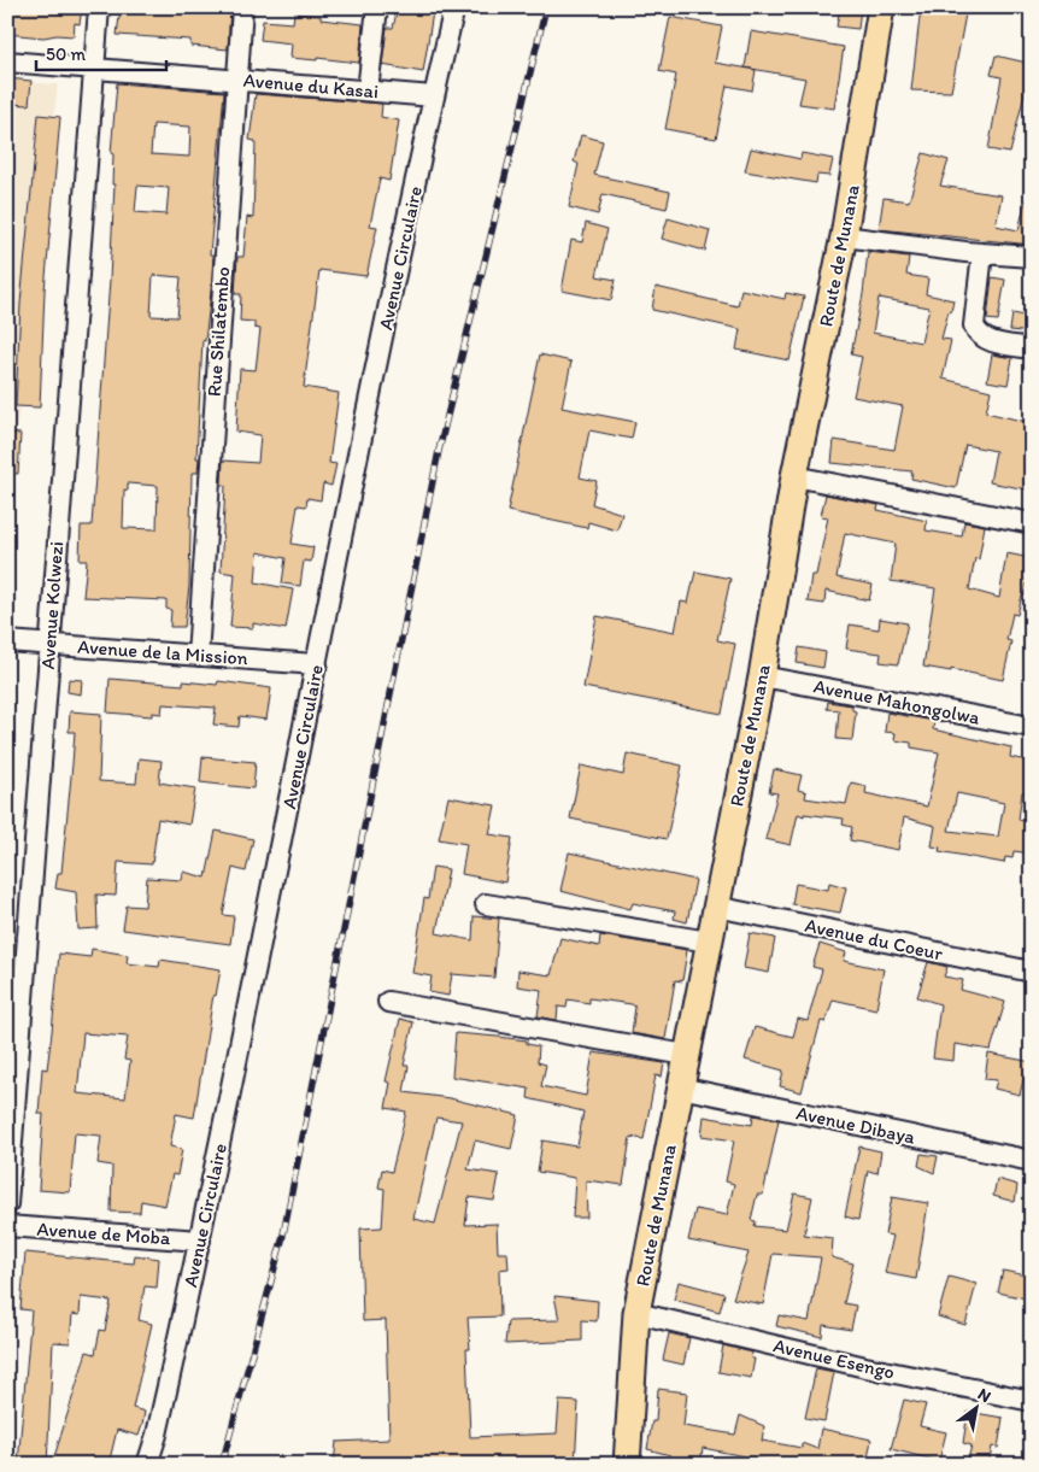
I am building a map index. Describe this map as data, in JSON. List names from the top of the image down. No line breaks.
{"streets":{"main road":["Route de Munana"],"street":["Avenue du Kasai","Avenue Circulaire","Rue Shilatembo","Avenue Kolwezi","Avenue de la Mission","Avenue Mahongolwa","Avenue du Coeur","Avenue Dibaya","Avenue de Moba","Avenue Esengo"]},"crossings":[["Avenue du Kasai","Avenue Circulaire"],["Avenue du Kasai","Rue Shilatembo"],["Avenue du Kasai","Avenue Kolwezi"],["Route de Munana","Avenue Mahongolwa"],["Route de Munana","Avenue du Coeur"],["Route de Munana","Avenue Dibaya"],["Route de Munana","Avenue Esengo"],["Avenue Circulaire","Avenue de la Mission"],["Avenue Circulaire","Avenue de Moba"],["Rue Shilatembo","Avenue de la Mission"],["Avenue Kolwezi","Avenue de la Mission"]],"scale_bar":"50 m","north":"top right"}
